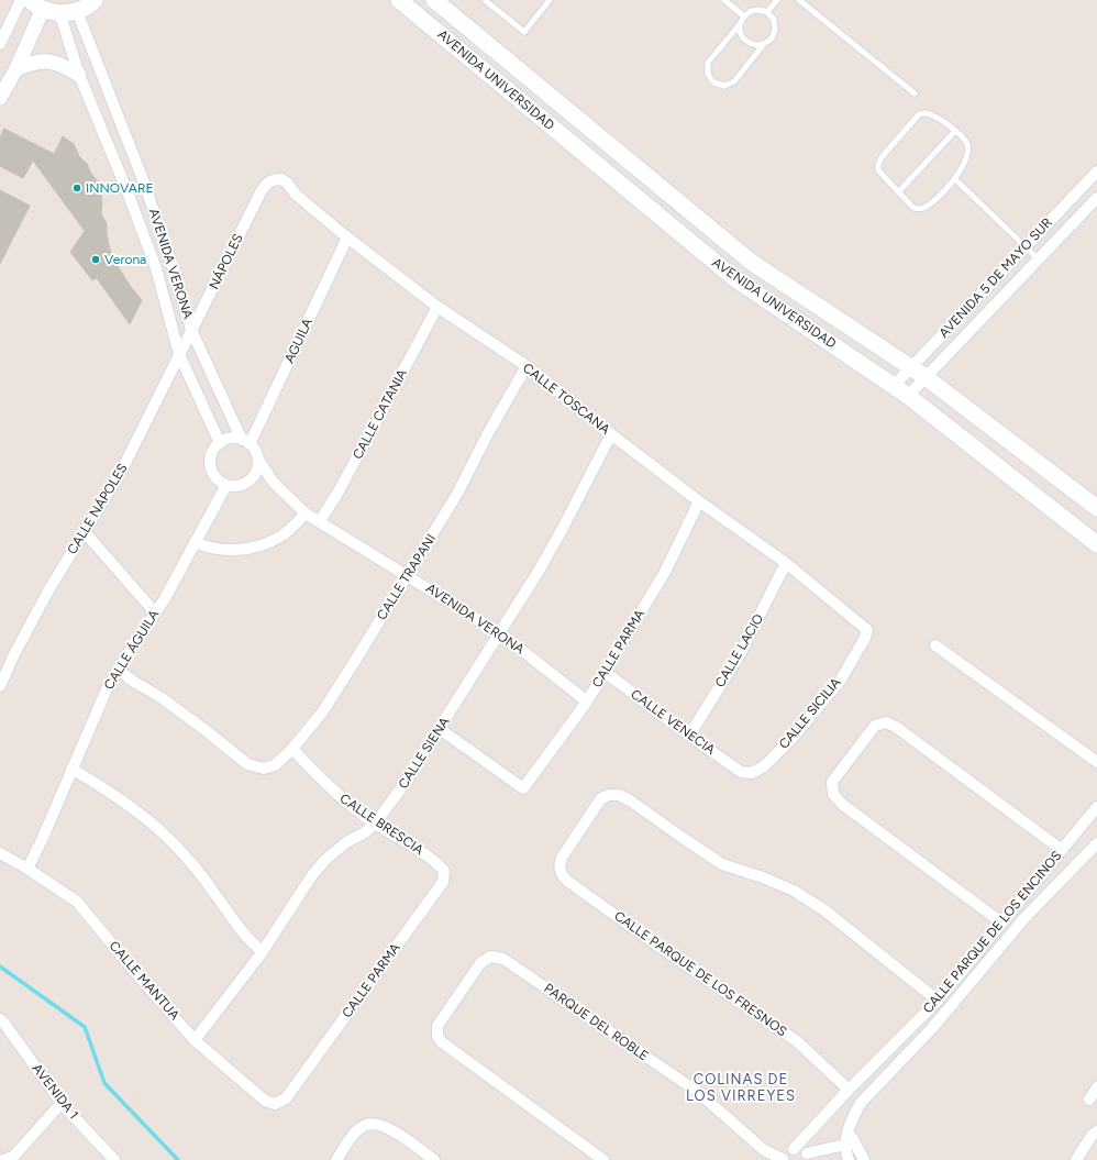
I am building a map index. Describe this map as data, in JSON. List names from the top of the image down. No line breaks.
{"streets":{"main road":["AVENIDA UNIVERSIDAD"],"street":["NÁPOLES","AVENIDA VERONA","AVENIDA 5 DE MAYO SUR","AGUILA","CALLE TOSCANA","CALLE CATANIA","CALLE NÁPOLES","CALLE TRAPANI","CALLE PARMA","CALLE ÁGUILA","CALLE LACIO","CALLE SICILIA","CALLE VENECIA","CALLE SIENA","CALLE BRESCIA","CALLE PARQUE DE LOS ENCINOS","CALLE PARQUE DE LOS FRESNOS","CALLE MANTUA","PARQUE DEL ROBLE","AVENIDA 1"]},"crossings":[["AVENIDA UNIVERSIDAD","AVENIDA 5 DE MAYO SUR"],["NÁPOLES","AVENIDA VERONA"],["NÁPOLES","CALLE TOSCANA"],["NÁPOLES","CALLE NÁPOLES"],["AVENIDA VERONA","AGUILA"],["AVENIDA VERONA","CALLE CATANIA"],["AVENIDA VERONA","CALLE NÁPOLES"],["AVENIDA VERONA","CALLE TRAPANI"],["AVENIDA VERONA","CALLE PARMA"],["AVENIDA VERONA","CALLE ÁGUILA"],["AVENIDA VERONA","CALLE SIENA"],["AGUILA","CALLE TOSCANA"],["AGUILA","CALLE ÁGUILA"],["CALLE TOSCANA","CALLE CATANIA"],["CALLE TOSCANA","CALLE TRAPANI"],["CALLE TOSCANA","CALLE PARMA"],["CALLE TOSCANA","CALLE LACIO"],["CALLE TOSCANA","CALLE SICILIA"],["CALLE TOSCANA","CALLE SIENA"],["CALLE TRAPANI","CALLE ÁGUILA"],["CALLE TRAPANI","CALLE BRESCIA"],["CALLE PARMA","CALLE VENECIA"],["CALLE PARMA","CALLE SIENA"],["CALLE PARMA","CALLE BRESCIA"],["CALLE PARMA","CALLE MANTUA"],["CALLE ÁGUILA","CALLE MANTUA"],["CALLE LACIO","CALLE VENECIA"],["CALLE SICILIA","CALLE VENECIA"],["CALLE SIENA","CALLE BRESCIA"],["CALLE SIENA","CALLE MANTUA"],["CALLE PARQUE DE LOS ENCINOS","CALLE PARQUE DE LOS FRESNOS"],["CALLE PARQUE DE LOS ENCINOS","PARQUE DEL ROBLE"]],"districts":["COLINAS DE LOS VIRREYES"],"places":["INNOVARE","Verona"]}
